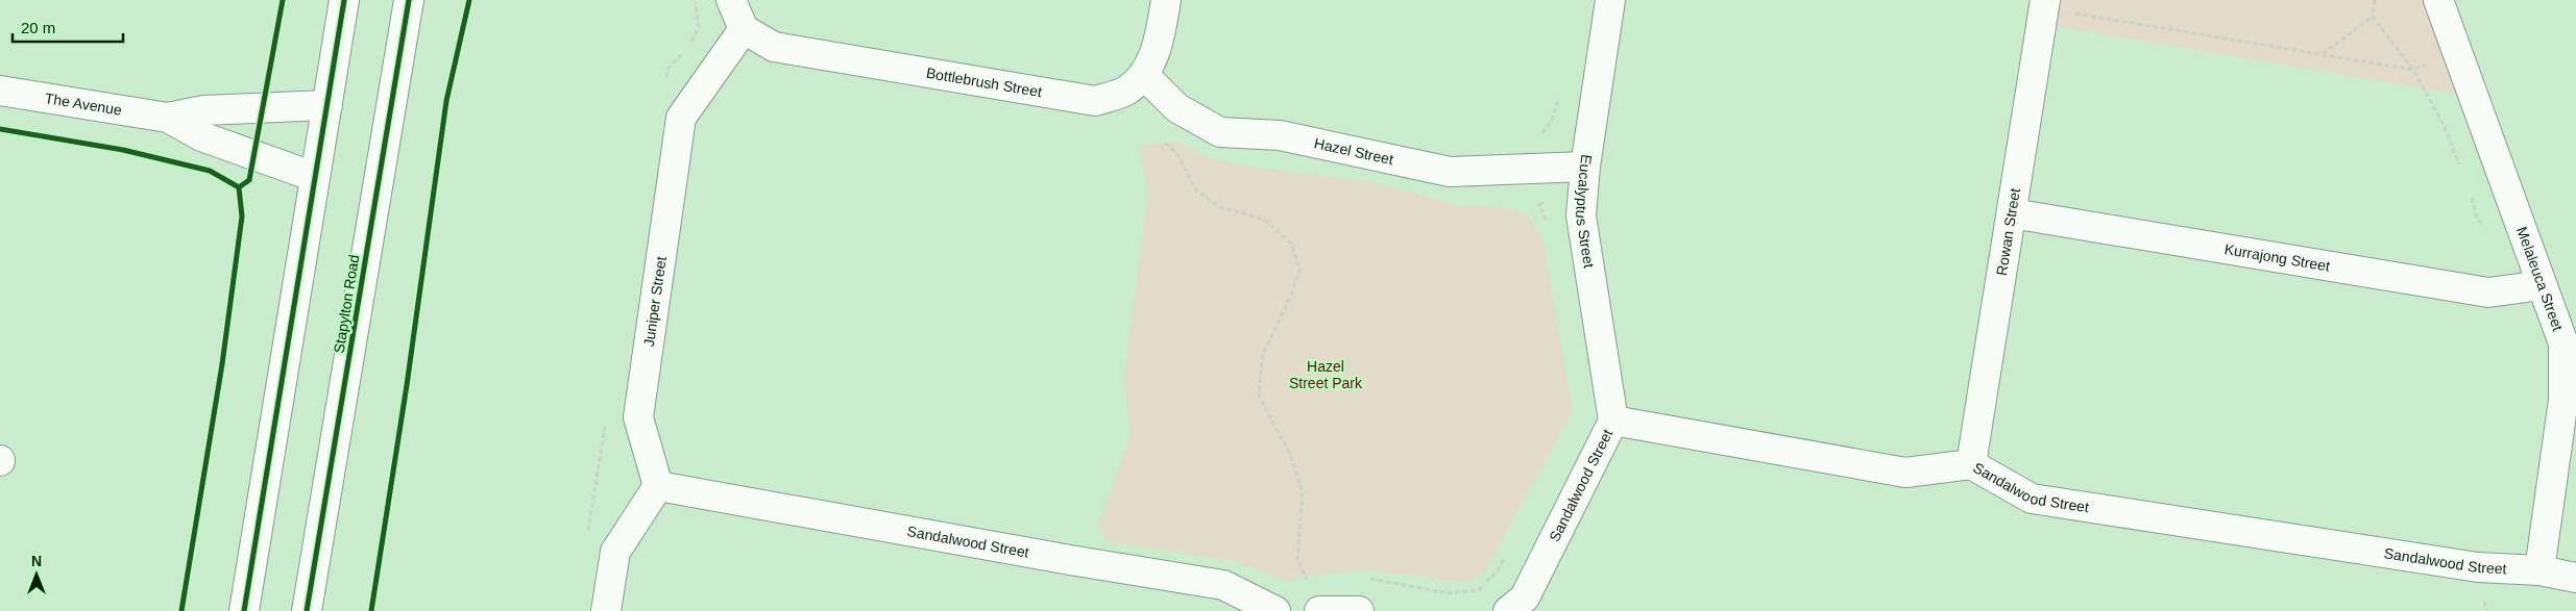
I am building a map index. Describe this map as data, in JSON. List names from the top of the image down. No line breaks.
{"streets":{"street":["Bottlebrush Street","The Avenue","Hazel Street","Eucalyptus Street","Rowan Street","Kurrajong Street","Melaleuca Street","Juniper Street","Stapylton Road","Sandalwood Street"]},"crossings":[["Bottlebrush Street","Hazel Street"],["Bottlebrush Street","Juniper Street"],["Hazel Street","Eucalyptus Street"],["Eucalyptus Street","Sandalwood Street"],["Rowan Street","Kurrajong Street"],["Rowan Street","Sandalwood Street"],["Kurrajong Street","Melaleuca Street"],["Melaleuca Street","Sandalwood Street"],["Juniper Street","Sandalwood Street"]],"parks":["Hazel Street Park"],"scale_bar":"20 m","north":"top"}
